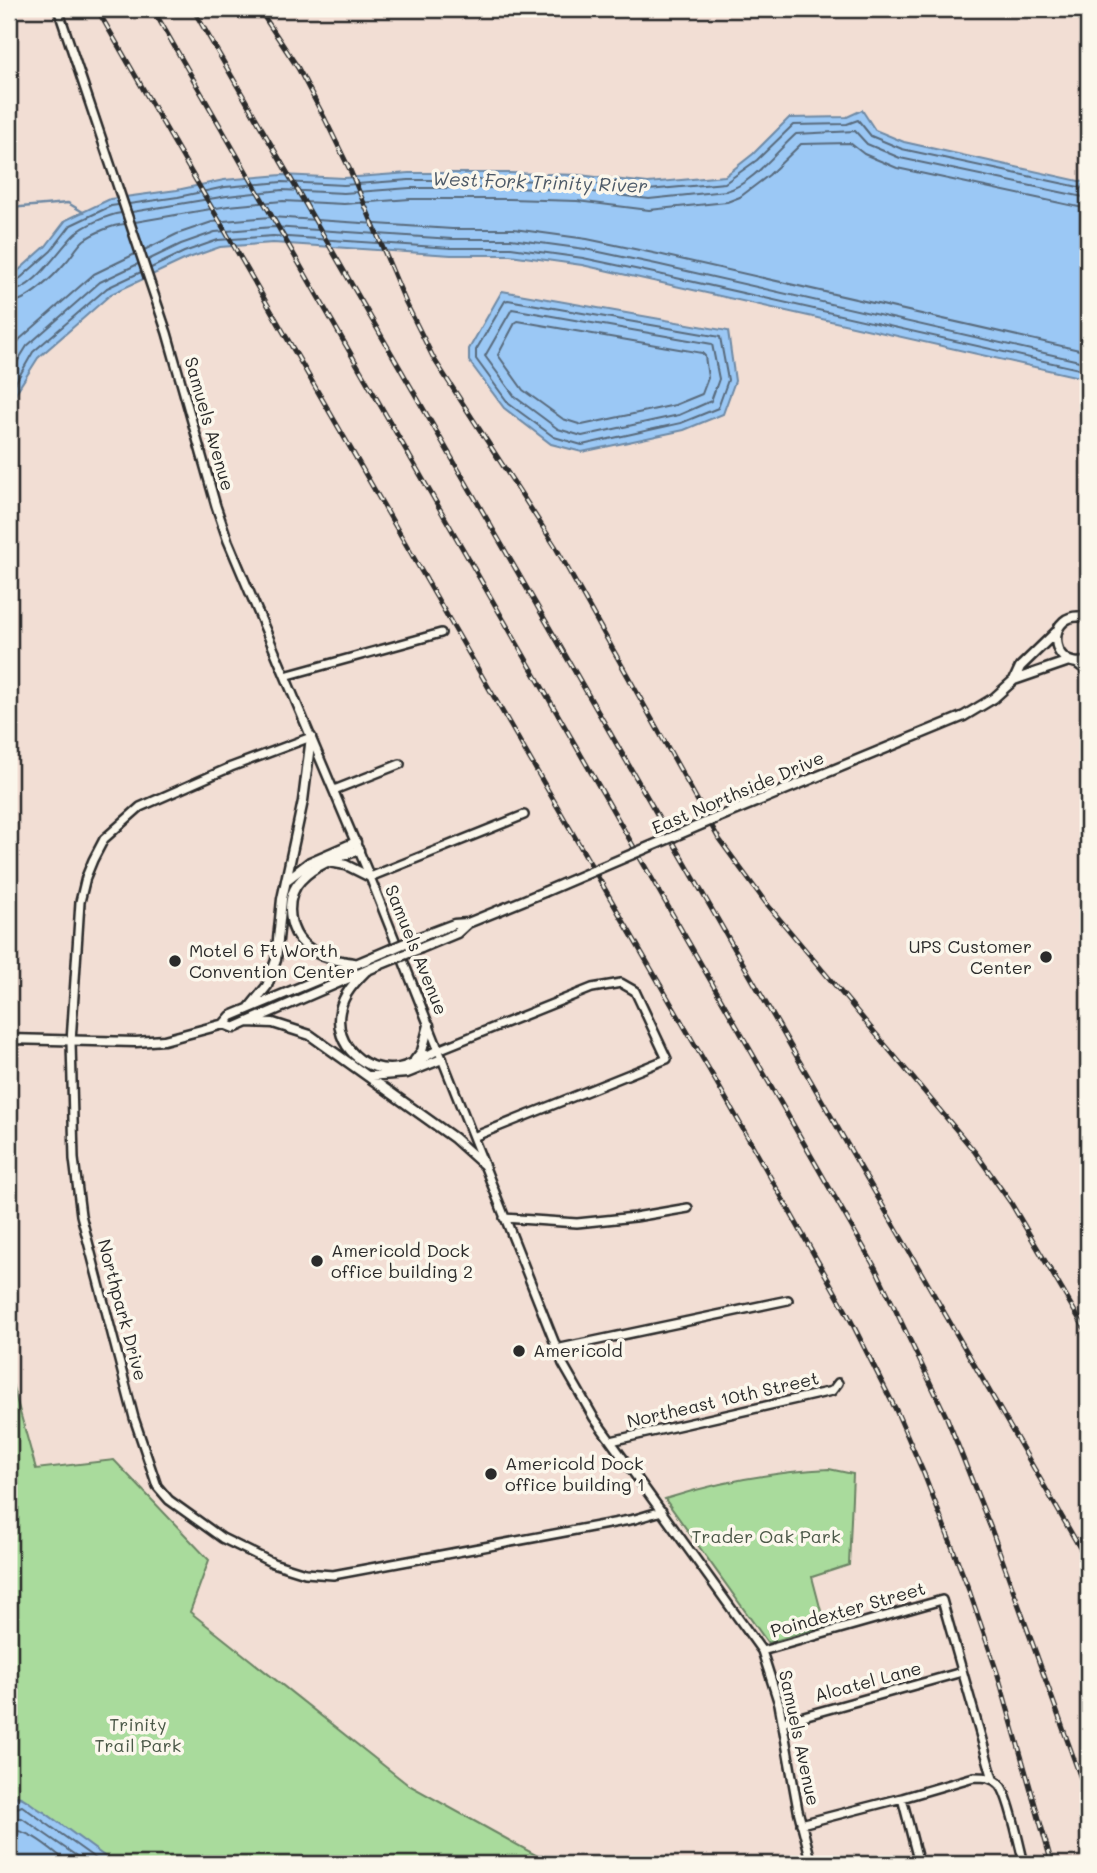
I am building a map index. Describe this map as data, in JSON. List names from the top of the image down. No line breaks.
{"streets":{"street":["Samuels Avenue","East Northside Drive","Northpark Drive","Northeast 10th Street","Poindexter Street","Alcatel Lane"]},"crossings":[["Samuels Avenue","Northpark Drive"],["Samuels Avenue","Northeast 10th Street"],["Samuels Avenue","Poindexter Street"],["Samuels Avenue","Alcatel Lane"],["East Northside Drive","Northpark Drive"],["Poindexter Street","Alcatel Lane"]],"water":["West Fork Trinity River"],"parks":["Trader Oak Park","Trinity Trail Park"],"places":["UPS Customer Center","Motel 6 Ft Worth Convention Center","Americold Dock office building 2","Americold","Americold Dock office building 1"]}
